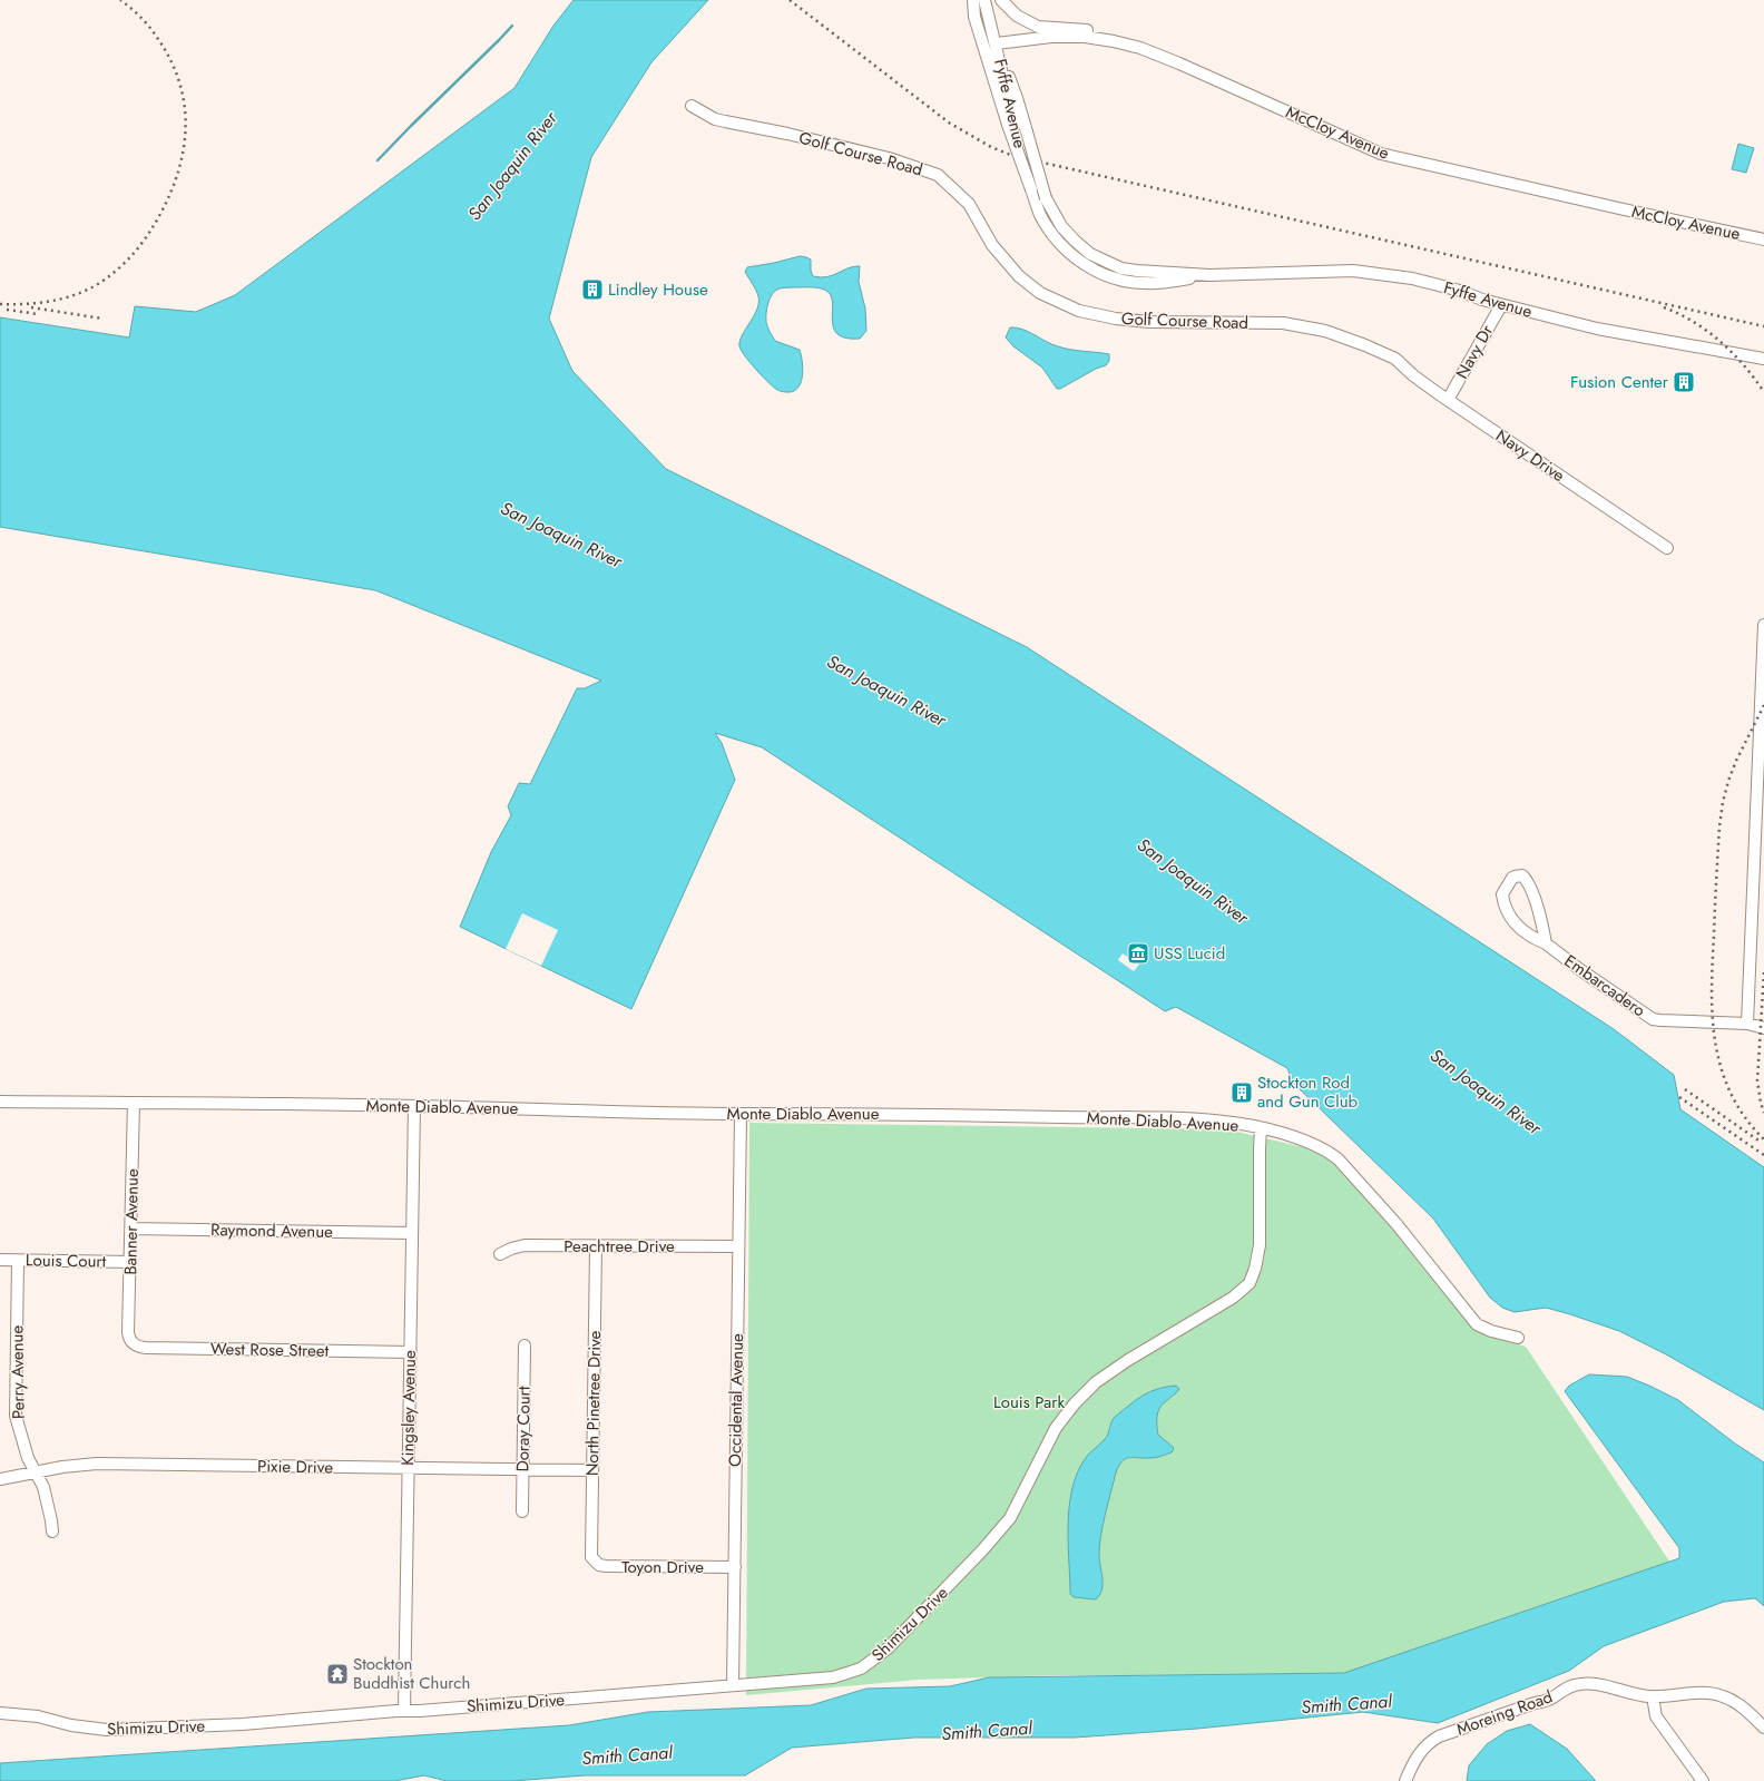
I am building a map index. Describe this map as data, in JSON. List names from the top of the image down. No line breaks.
{"streets":{"street":["Fyffe Avenue","McCloy Avenue","Golf Course Road","Navy Dr","Navy Drive","Embarcadero","Monte Diablo Avenue","Banner Avenue","Raymond Avenue","Peachtree Drive","Louis Court","West Rose Street","Perry Avenue","Occidental Avenue","North Pinetree Drive","Kingsley Avenue","Doray Court","Pixie Drive","Toyon Drive","Shimizu Drive","Moreing Road"]},"crossings":[["Fyffe Avenue","McCloy Avenue"],["Fyffe Avenue","Navy Dr"],["Golf Course Road","Navy Drive"],["Navy Dr","Navy Drive"],["Monte Diablo Avenue","Banner Avenue"],["Monte Diablo Avenue","Occidental Avenue"],["Monte Diablo Avenue","Kingsley Avenue"],["Monte Diablo Avenue","Shimizu Drive"],["Banner Avenue","Raymond Avenue"],["Banner Avenue","Louis Court"],["Banner Avenue","West Rose Street"],["Raymond Avenue","Kingsley Avenue"],["Peachtree Drive","Occidental Avenue"],["Peachtree Drive","North Pinetree Drive"],["Louis Court","Perry Avenue"],["West Rose Street","Kingsley Avenue"],["Perry Avenue","Pixie Drive"],["Occidental Avenue","Toyon Drive"],["Occidental Avenue","Shimizu Drive"],["North Pinetree Drive","Pixie Drive"],["North Pinetree Drive","Toyon Drive"],["Kingsley Avenue","Pixie Drive"],["Kingsley Avenue","Shimizu Drive"],["Doray Court","Pixie Drive"]],"water":["San Joaquin River","Smith Canal"],"parks":["Louis Park"],"places":{"building":["Lindley House","Fusion Center","Stockton Rod and Gun Club"],"museum":["USS Lucid"],"temple":["Stockton Buddhist Church"]}}
